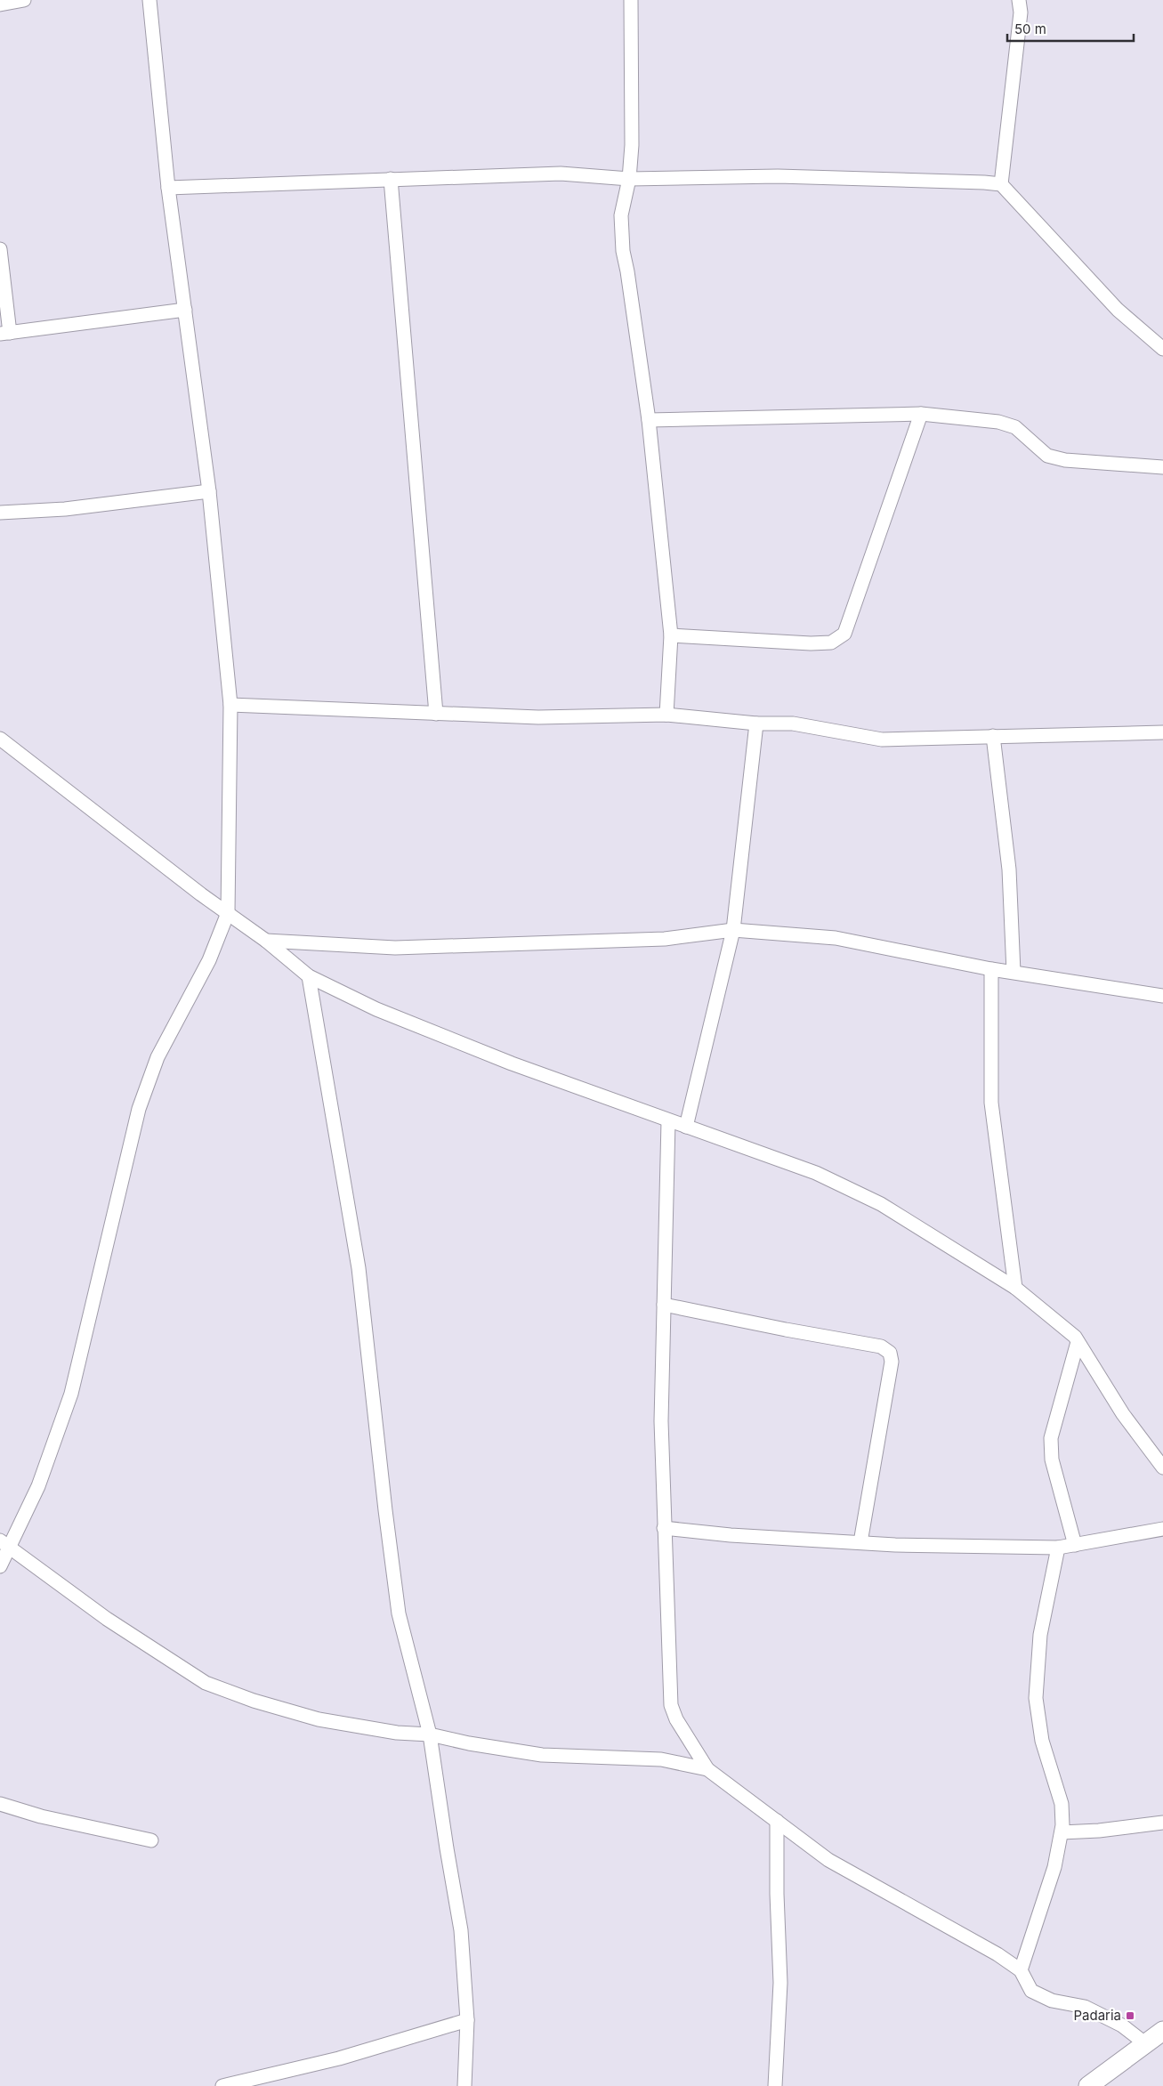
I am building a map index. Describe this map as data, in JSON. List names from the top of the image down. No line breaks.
{"places":{"transit":["Padaria"]},"scale_bar":"50 m"}
